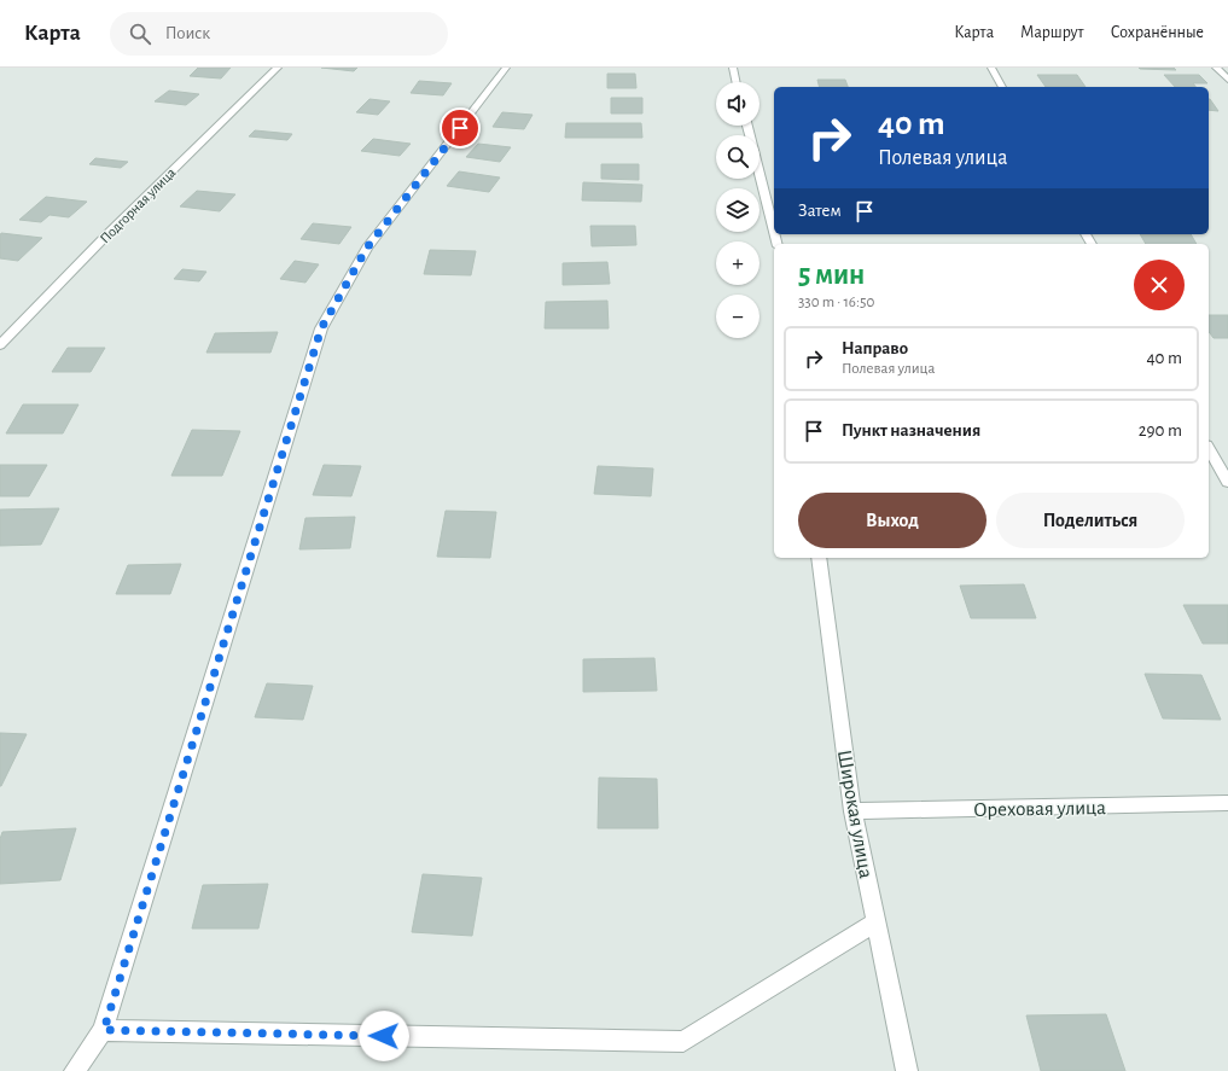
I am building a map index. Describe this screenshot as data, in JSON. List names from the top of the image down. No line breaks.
{"streets":{"street":["Подгорная улица","Ореховая улица","Широкая улица"]},"crossings":[["Ореховая улица","Широкая улица"]],"page":{"header":"Карта","search":"Поиск","nav":["Карта","Маршрут","Сохранённые"],"map_buttons":["+","−"],"turn":["40 m","Полевая улица"],"then":"Затем","heading":["5 мин","330 m · 16:50"],"list":[{"name":"Направо","note":"Полевая улица","value":"40 m"},{"name":"Пункт назначения","value":"290 m"}],"buttons":["Выход","Поделиться"]}}
